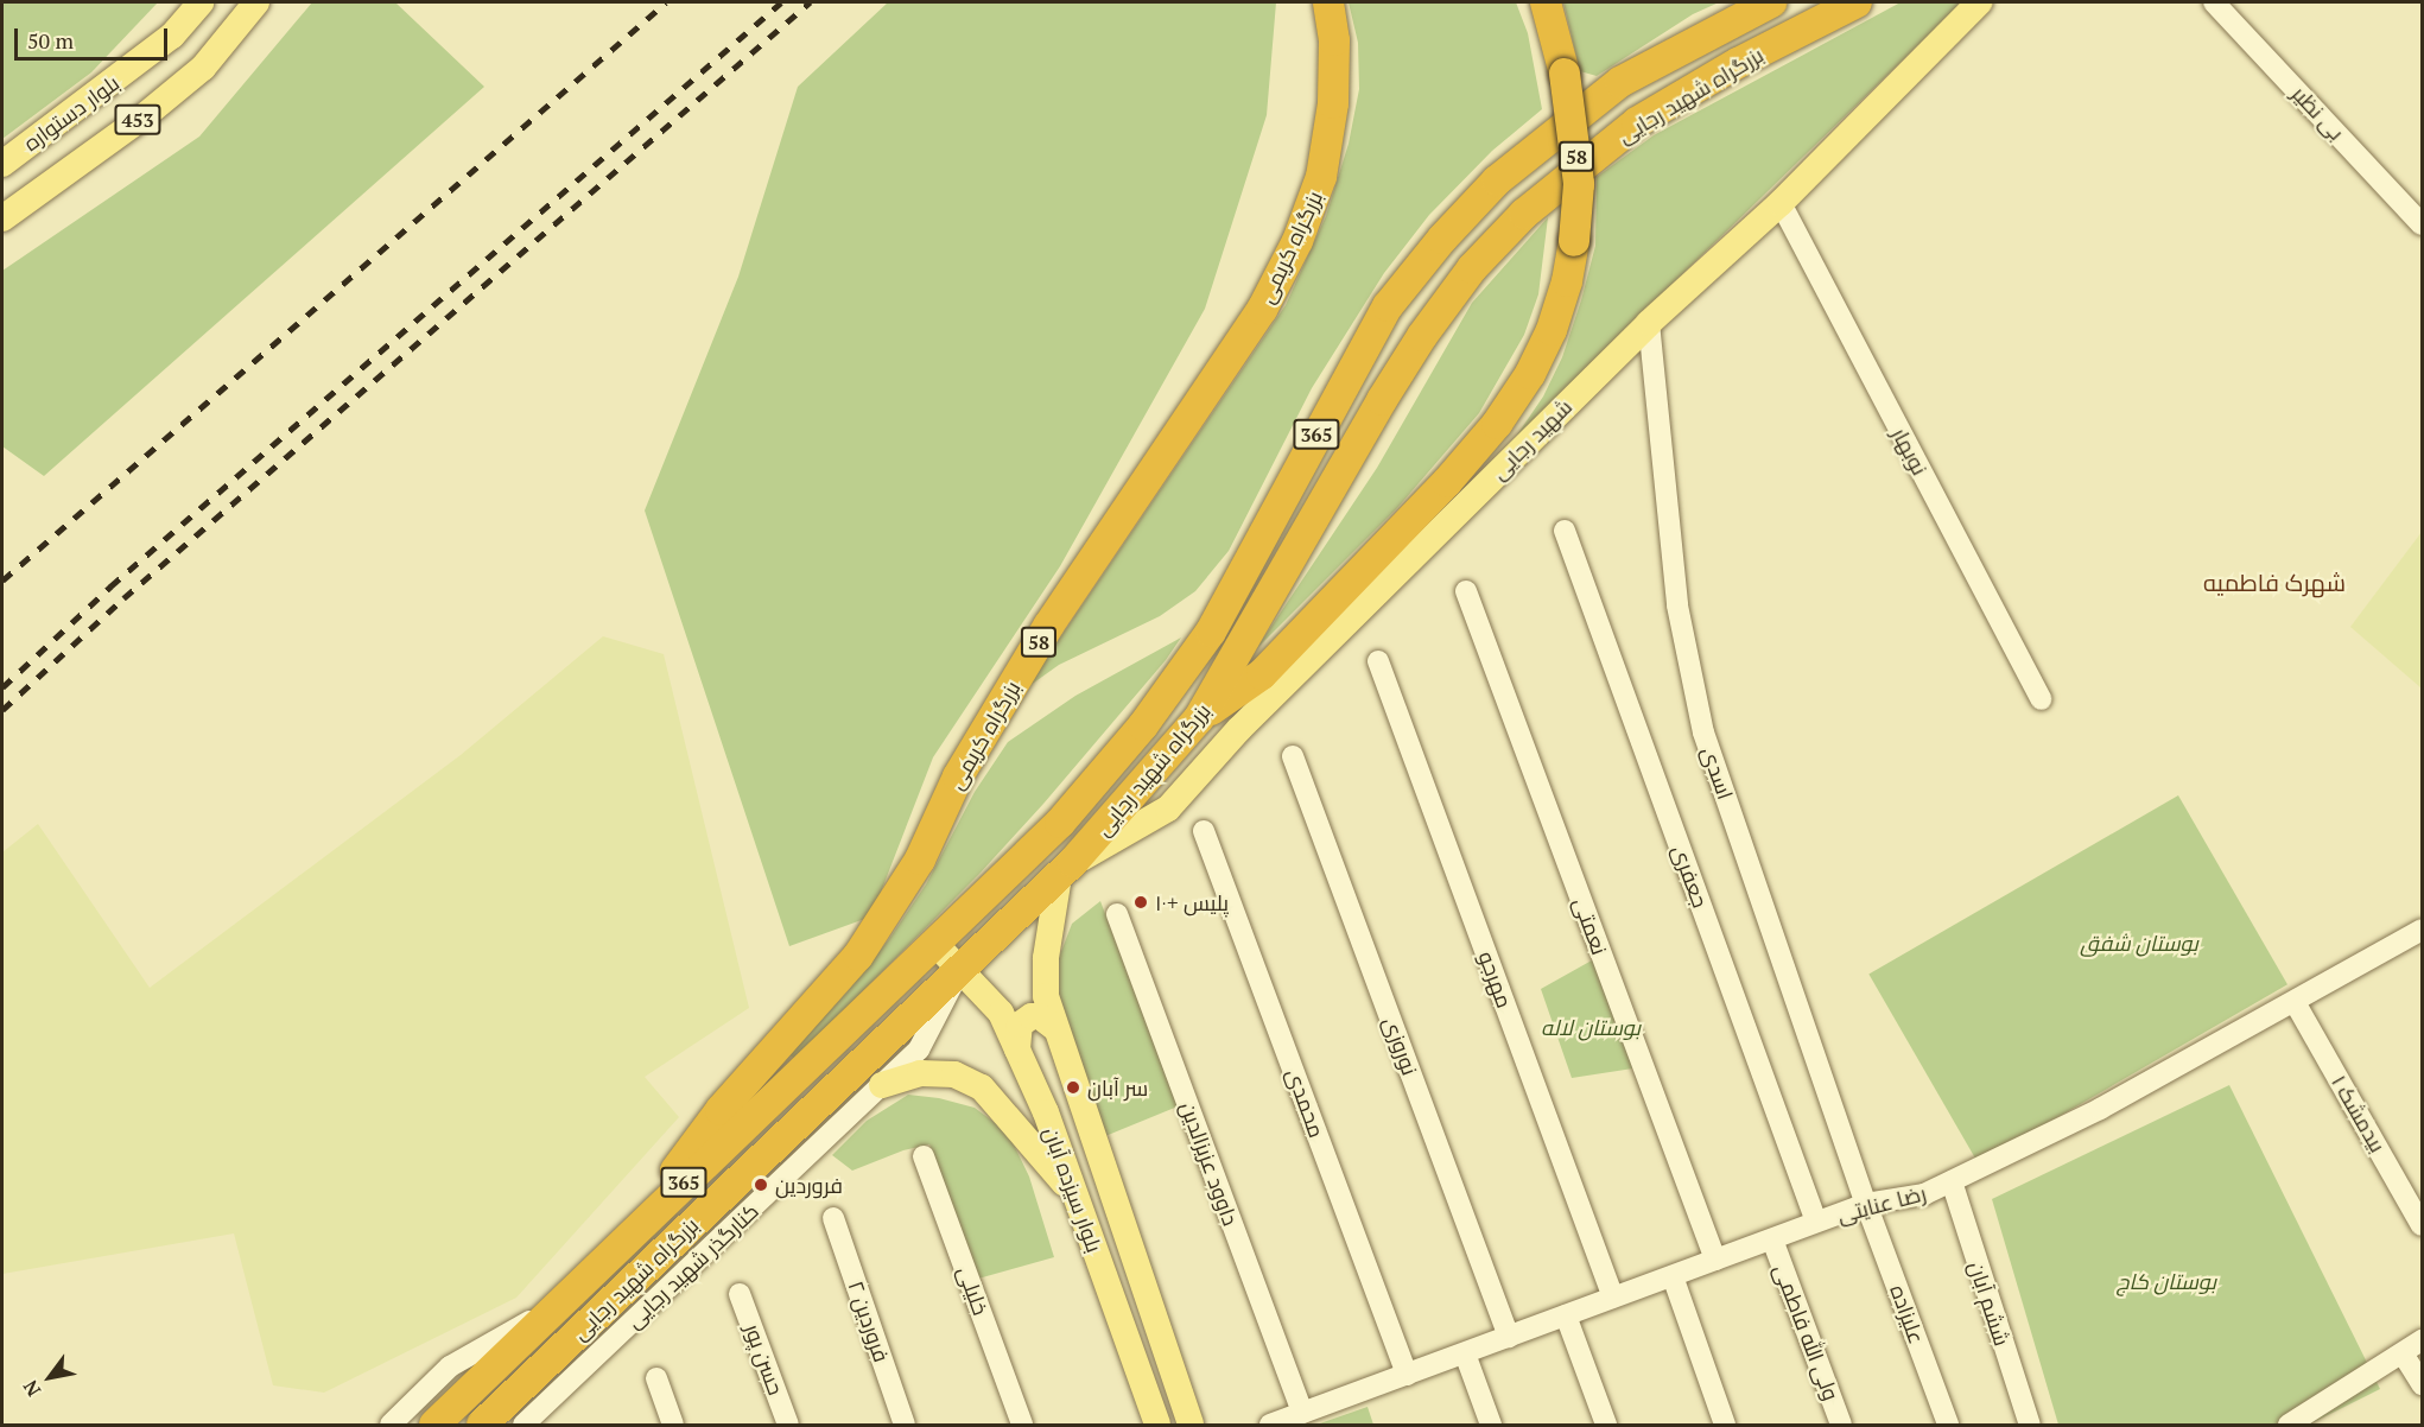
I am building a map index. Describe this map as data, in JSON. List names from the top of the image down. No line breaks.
{"streets":{"highway":["بزرگراه شهید رجایی","58","بزرگراه کریمی","365"],"main road":["بلوار دستواره","453","شهید رجایی","بلوار سیزده آبان"],"street":["بی نظیر","نوبهار","اسدی","جعفری","نعمتی","مهرجو","نوروزی","محمدی","بیدمشک ۱","داوود عزیزالدین","رضا عنایتی","کنارگذر شهید رجایی","خلیلی","ششم آبان","علیزاده","فروردین ۲","ولی الله فاطمی","حسن پور"]},"crossings":[["بزرگراه شهید رجایی","58"],["بزرگراه شهید رجایی","بزرگراه کریمی"],["بزرگراه شهید رجایی","شهید رجایی"],["بزرگراه شهید رجایی","بلوار سیزده آبان"],["بزرگراه شهید رجایی","کنارگذر شهید رجایی"],["شهید رجایی","نوبهار"],["شهید رجایی","اسدی"],["شهید رجایی","بلوار سیزده آبان"],["اسدی","رضا عنایتی"],["اسدی","علیزاده"],["جعفری","رضا عنایتی"],["نعمتی","رضا عنایتی"],["مهرجو","رضا عنایتی"],["نوروزی","رضا عنایتی"],["محمدی","رضا عنایتی"],["بیدمشک ۱","رضا عنایتی"],["داوود عزیزالدین","رضا عنایتی"],["بلوار سیزده آبان","کنارگذر شهید رجایی"],["رضا عنایتی","ششم آبان"],["رضا عنایتی","علیزاده"],["رضا عنایتی","ولی الله فاطمی"]],"districts":["شهرک فاطمیه"],"parks":["بوستان شفق","بوستان لاله","بوستان کاج"],"places":["پلیس +۱۰","سر آبان","فروردین"],"scale_bar":"50 m","north":"bottom left"}
